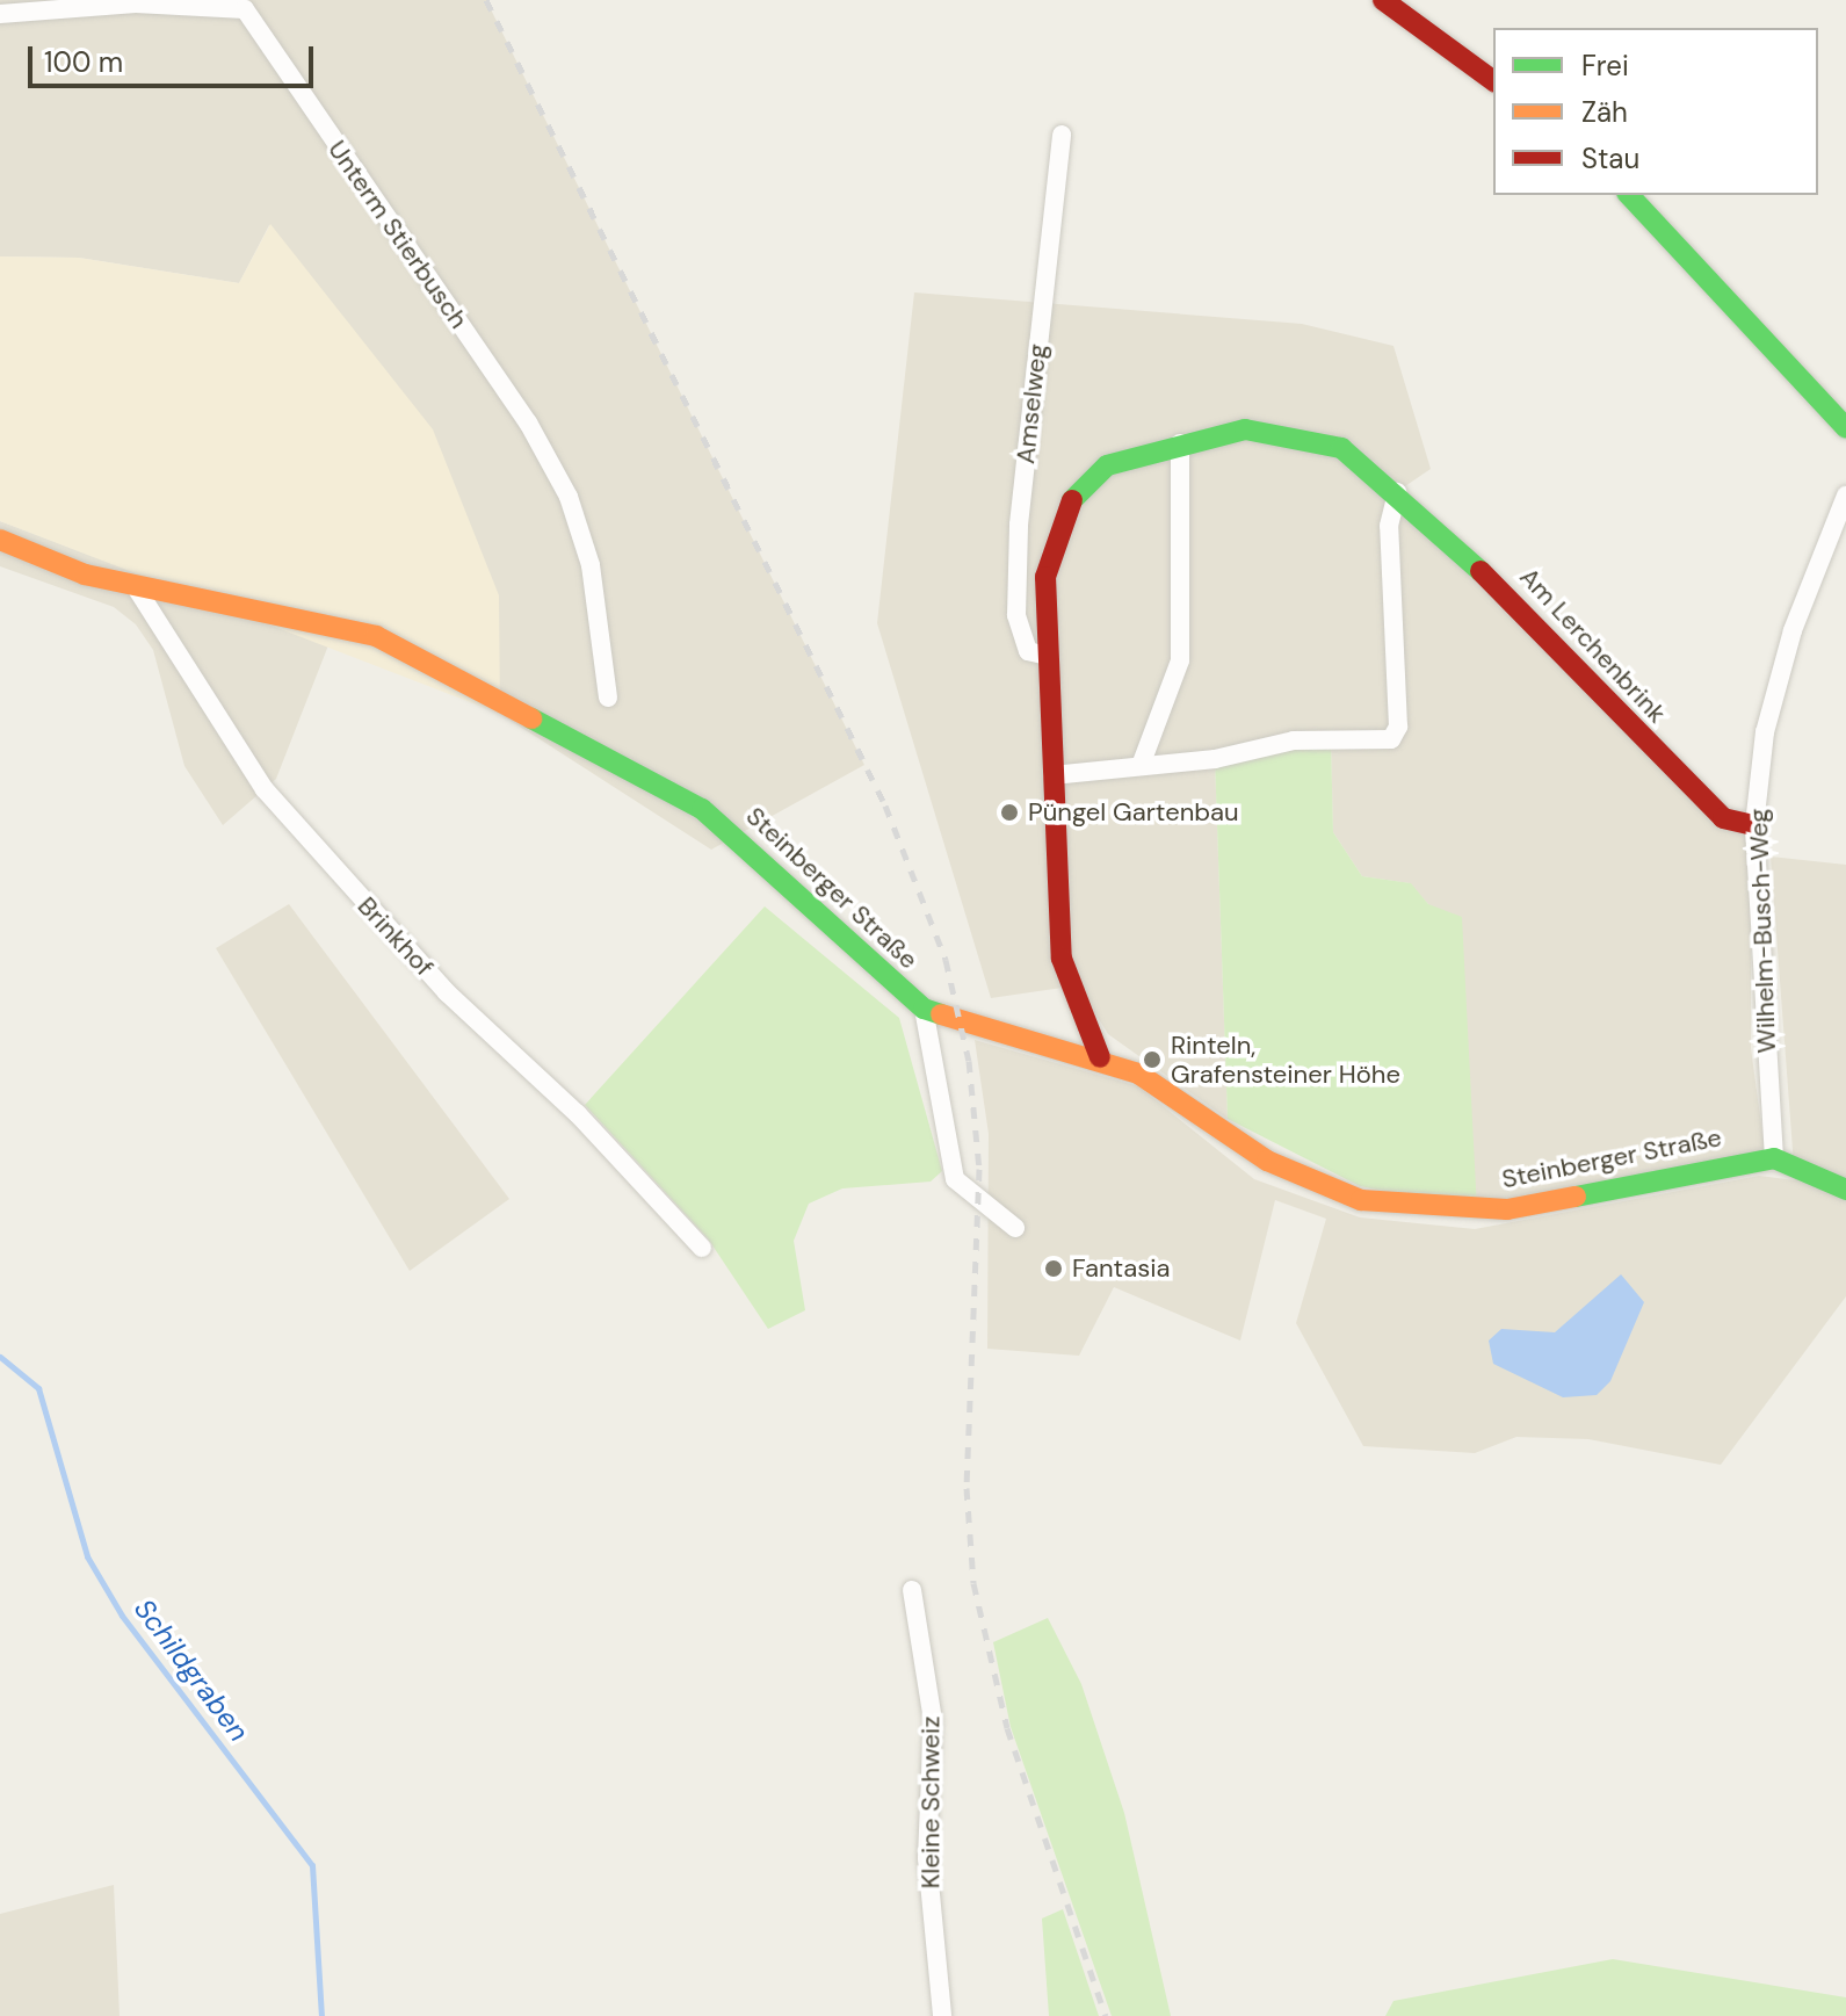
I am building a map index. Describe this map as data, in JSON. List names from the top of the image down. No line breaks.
{"streets":{"street":["Unterm Stierbusch","Amselweg","Am Lerchenbrink","Steinberger Straße","Wilhelm-Busch-Weg","Brinkhof","Kleine Schweiz"]},"crossings":[["Amselweg","Am Lerchenbrink"],["Am Lerchenbrink","Steinberger Straße"],["Am Lerchenbrink","Wilhelm-Busch-Weg"],["Steinberger Straße","Wilhelm-Busch-Weg"],["Steinberger Straße","Brinkhof"]],"water":["Schildgraben"],"places":["Püngel Gartenbau","Rinteln, Grafensteiner Höhe","Fantasia"],"legend":["Frei","Zäh","Stau"],"scale_bar":"100 m"}
